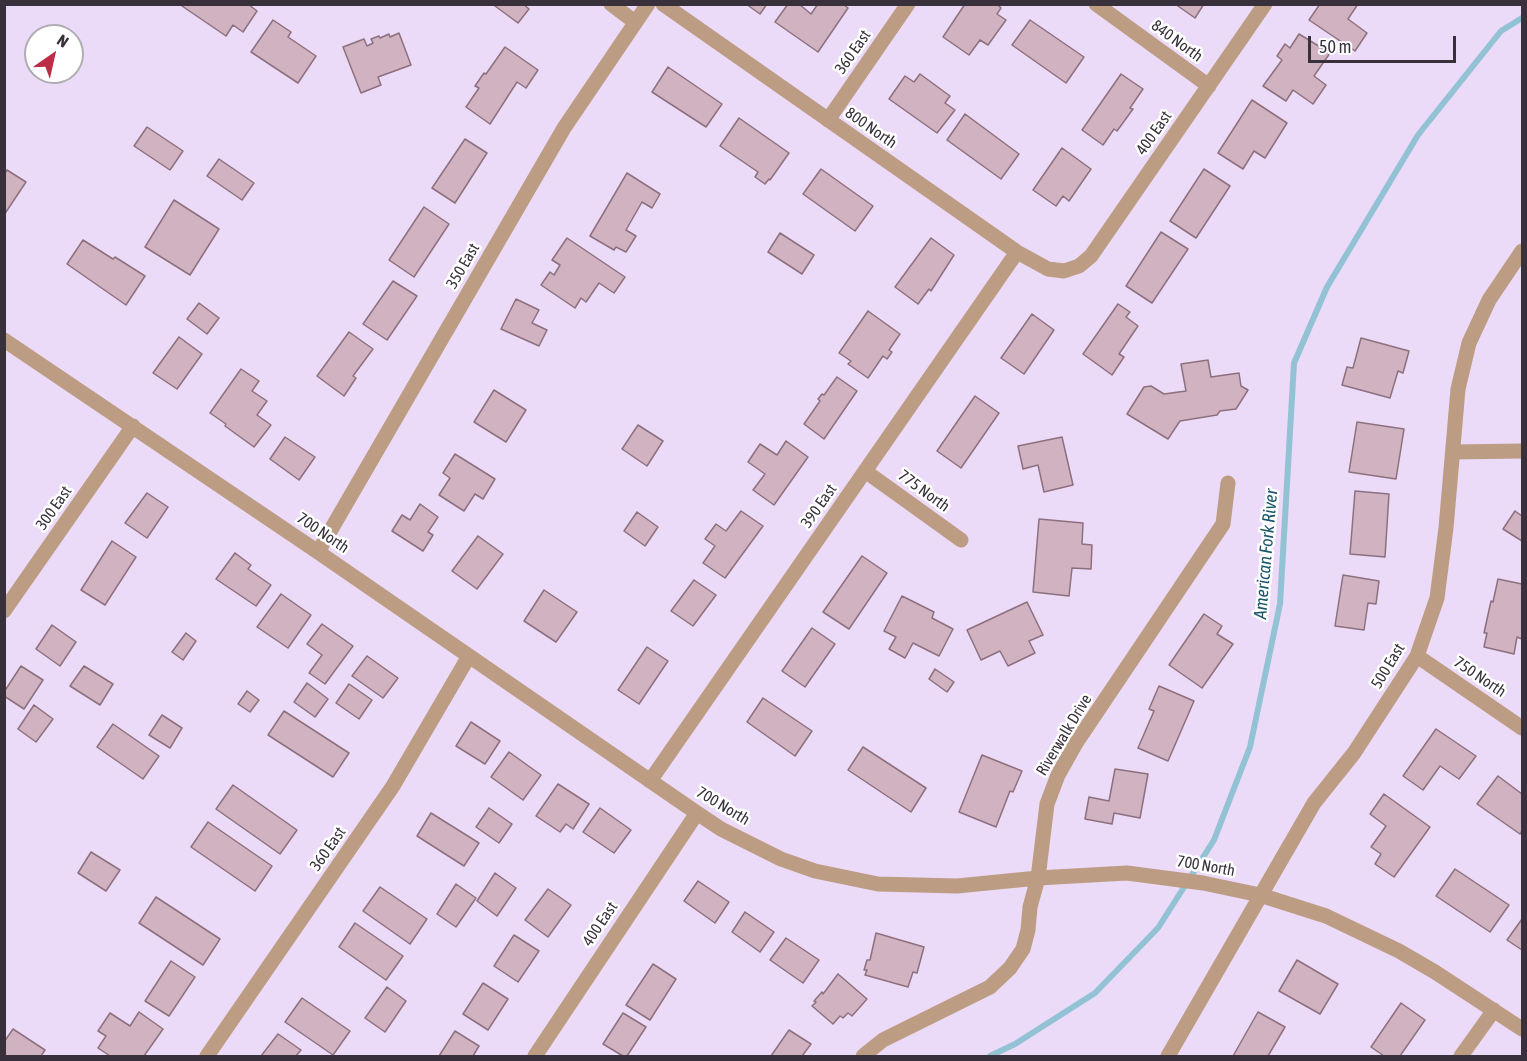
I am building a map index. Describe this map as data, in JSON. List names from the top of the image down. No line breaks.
{"streets":{"street":["840 North","360 East","800 North","400 East","350 East","775 North","390 East","300 East","700 North","500 East","750 North","Riverwalk Drive"]},"crossings":[["840 North","400 East"],["360 East","800 North"],["360 East","700 North"],["800 North","400 East"],["800 North","390 East"],["400 East","700 North"],["350 East","700 North"],["775 North","390 East"],["390 East","700 North"],["300 East","700 North"],["700 North","500 East"],["700 North","Riverwalk Drive"],["500 East","750 North"]],"water":["American Fork River"],"scale_bar":"50 m","north":"top right"}
